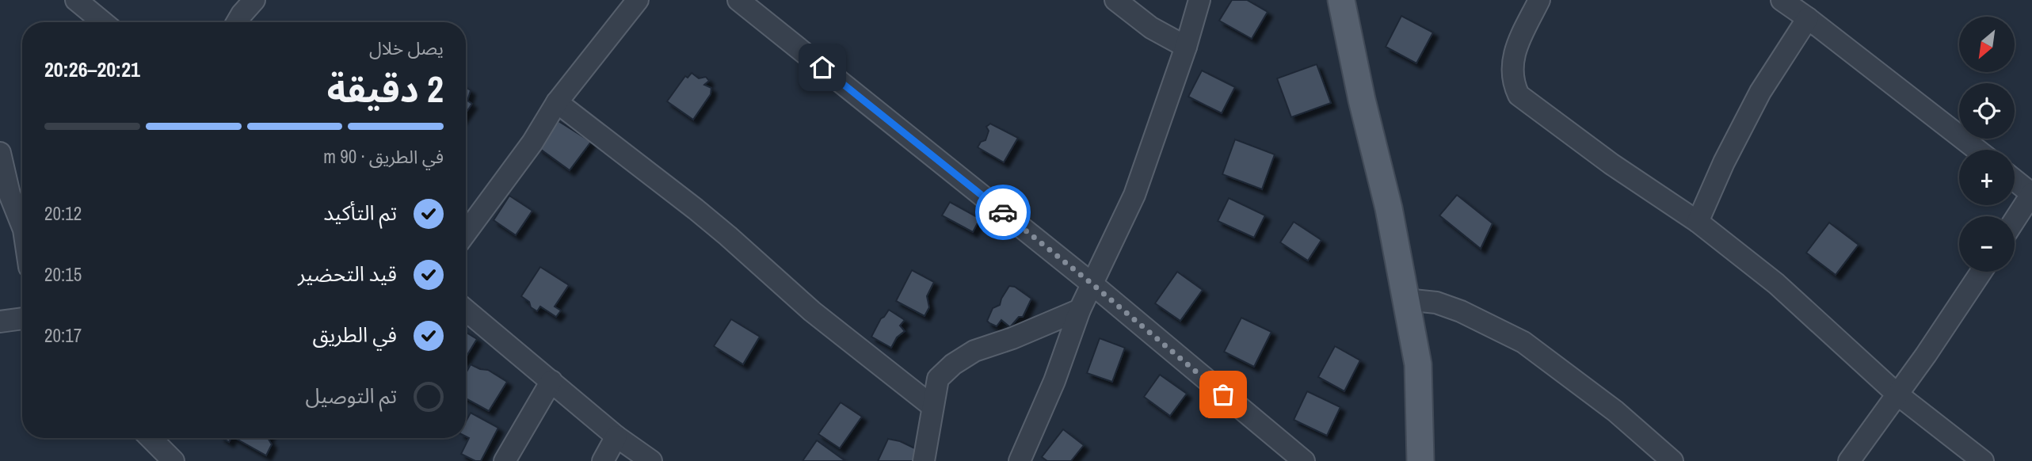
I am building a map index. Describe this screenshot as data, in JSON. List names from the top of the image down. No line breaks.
{"north":"bottom left","page":{"map_buttons":["+","−"],"heading":["2 دقيقة","يصل خلال","20:21–20:26"],"bar":"في الطريق · 90 m","list":[["تم التأكيد","20:12"],["قيد التحضير","20:15"],["في الطريق","20:17"],"تم التوصيل"]}}
